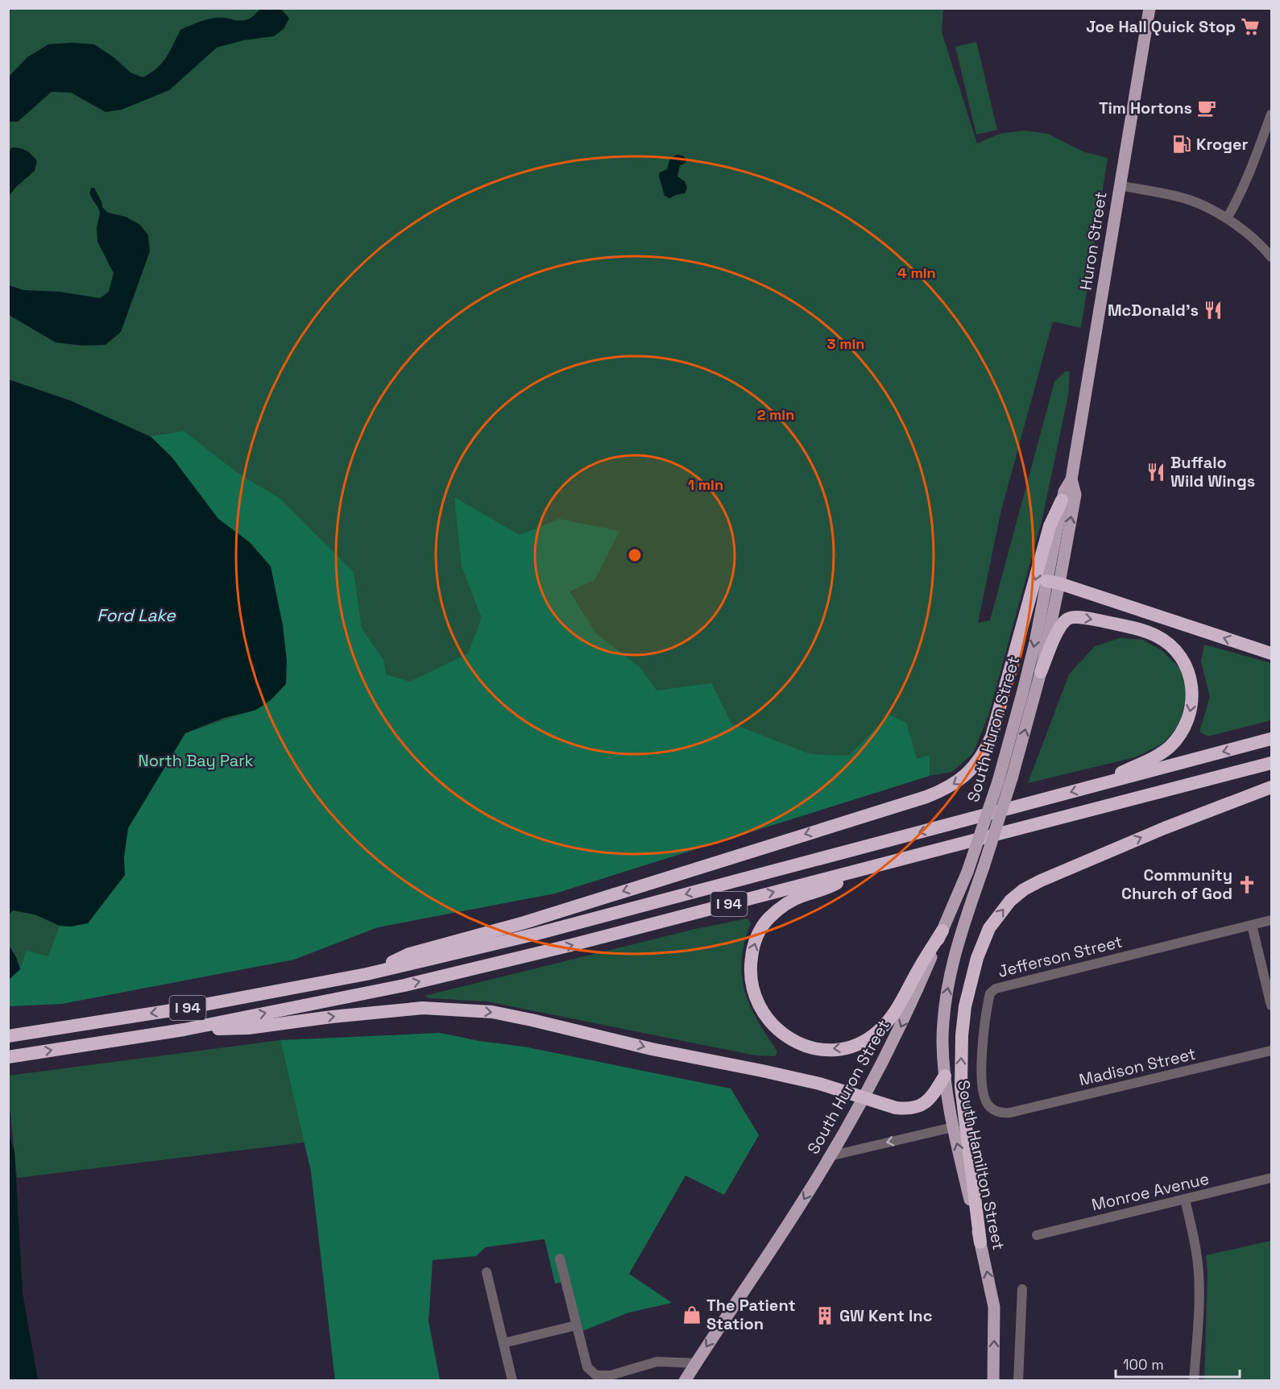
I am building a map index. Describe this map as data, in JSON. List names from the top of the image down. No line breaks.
{"streets":{"highway":["I 94"],"main road":["Huron Street","South Huron Street","South Hamilton Street"],"street":["Jefferson Street","Madison Street","Monroe Avenue"]},"crossings":[["Huron Street","South Huron Street"],["South Huron Street","South Hamilton Street"],["Jefferson Street","Madison Street"]],"one_way":["South Hamilton Street"],"water":["Ford Lake"],"parks":["North Bay Park"],"places":{"supermarket":["Joe Hall Quick Stop"],"cafe":["Tim Hortons"],"fuel station":["Kroger"],"restaurant":["McDonald's","Buffalo Wild Wings"],"church":["Community Church of God"],"shop":["The Patient Station"],"building":["GW Kent Inc"]},"scale_bar":"100 m","rings":["4 min","3 min","2 min","1 min"]}
